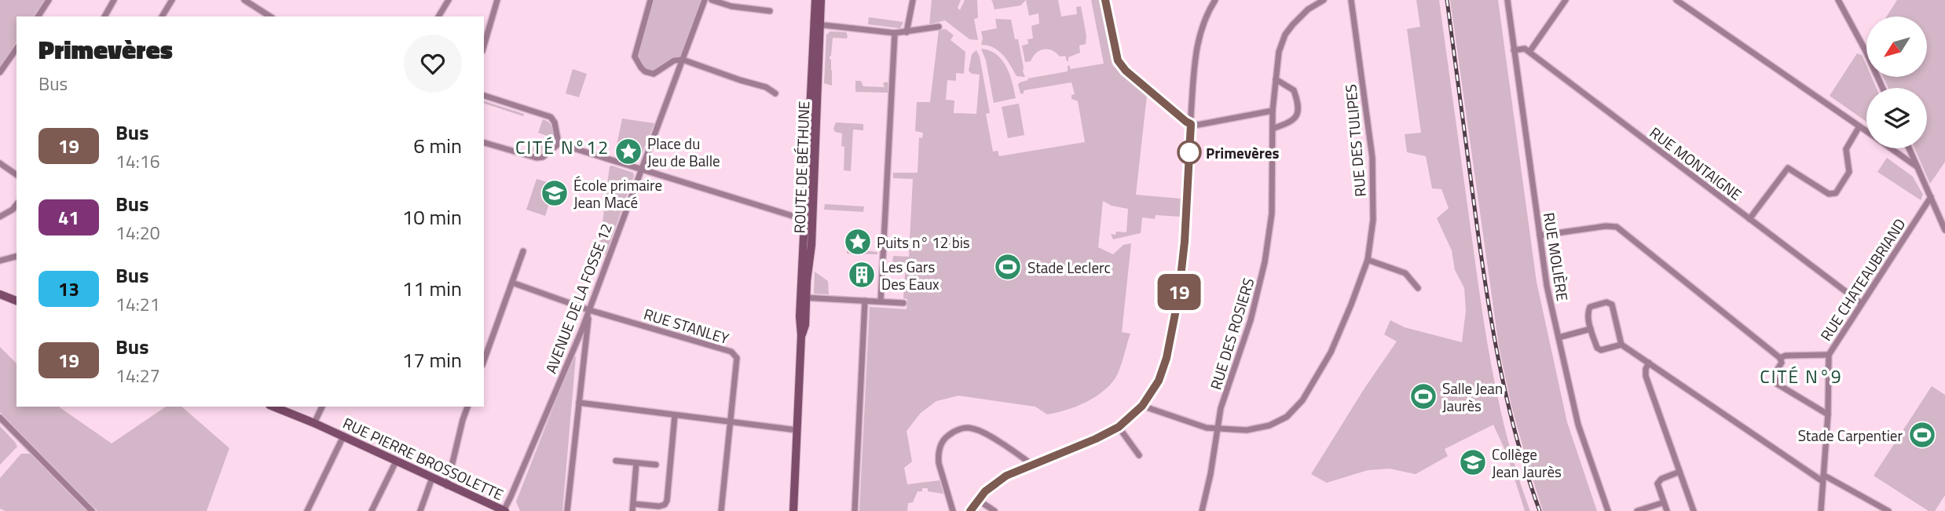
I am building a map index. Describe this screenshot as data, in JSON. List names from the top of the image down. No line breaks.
{"streets":{"main road":["ROUTE DE BÉTHUNE","RUE PIERRE BROSSOLETTE"],"street":["RUE DES TULIPES","RUE MONTAIGNE","RUE MOLIÈRE","RUE CHATEAUBRIAND","AVENUE DE LA FOSSE 12","RUE STANLEY","RUE DES ROSIERS"]},"crossings":[["RUE DES TULIPES","RUE DES ROSIERS"],["RUE MONTAIGNE","RUE CHATEAUBRIAND"],["AVENUE DE LA FOSSE 12","RUE STANLEY"],["AVENUE DE LA FOSSE 12","RUE PIERRE BROSSOLETTE"]],"districts":["CITÉ N°12","CITÉ N°9"],"places":{"place":["Place du Jeu de Balle","Puits n° 12 bis"],"other":["Primevères"],"school or university":["École primaire Jean Macé","Collège Jean Jaurès"],"sports":["Stade Leclerc","Salle Jean Jaurès","Stade Carpentier"],"building":["Les Gars Des Eaux"]},"lines":["bus line 19"],"north":"bottom left","page":{"on_map":"19","heading":["Primevères","Bus"],"list":[{"mark":"19","name":"Bus","note":"14:16","value":"6 min"},{"mark":"41","name":"Bus","note":"14:20","value":"10 min"},{"mark":"13","name":"Bus","note":"14:21","value":"11 min"},{"mark":"19","name":"Bus","note":"14:27","value":"17 min"}]}}
